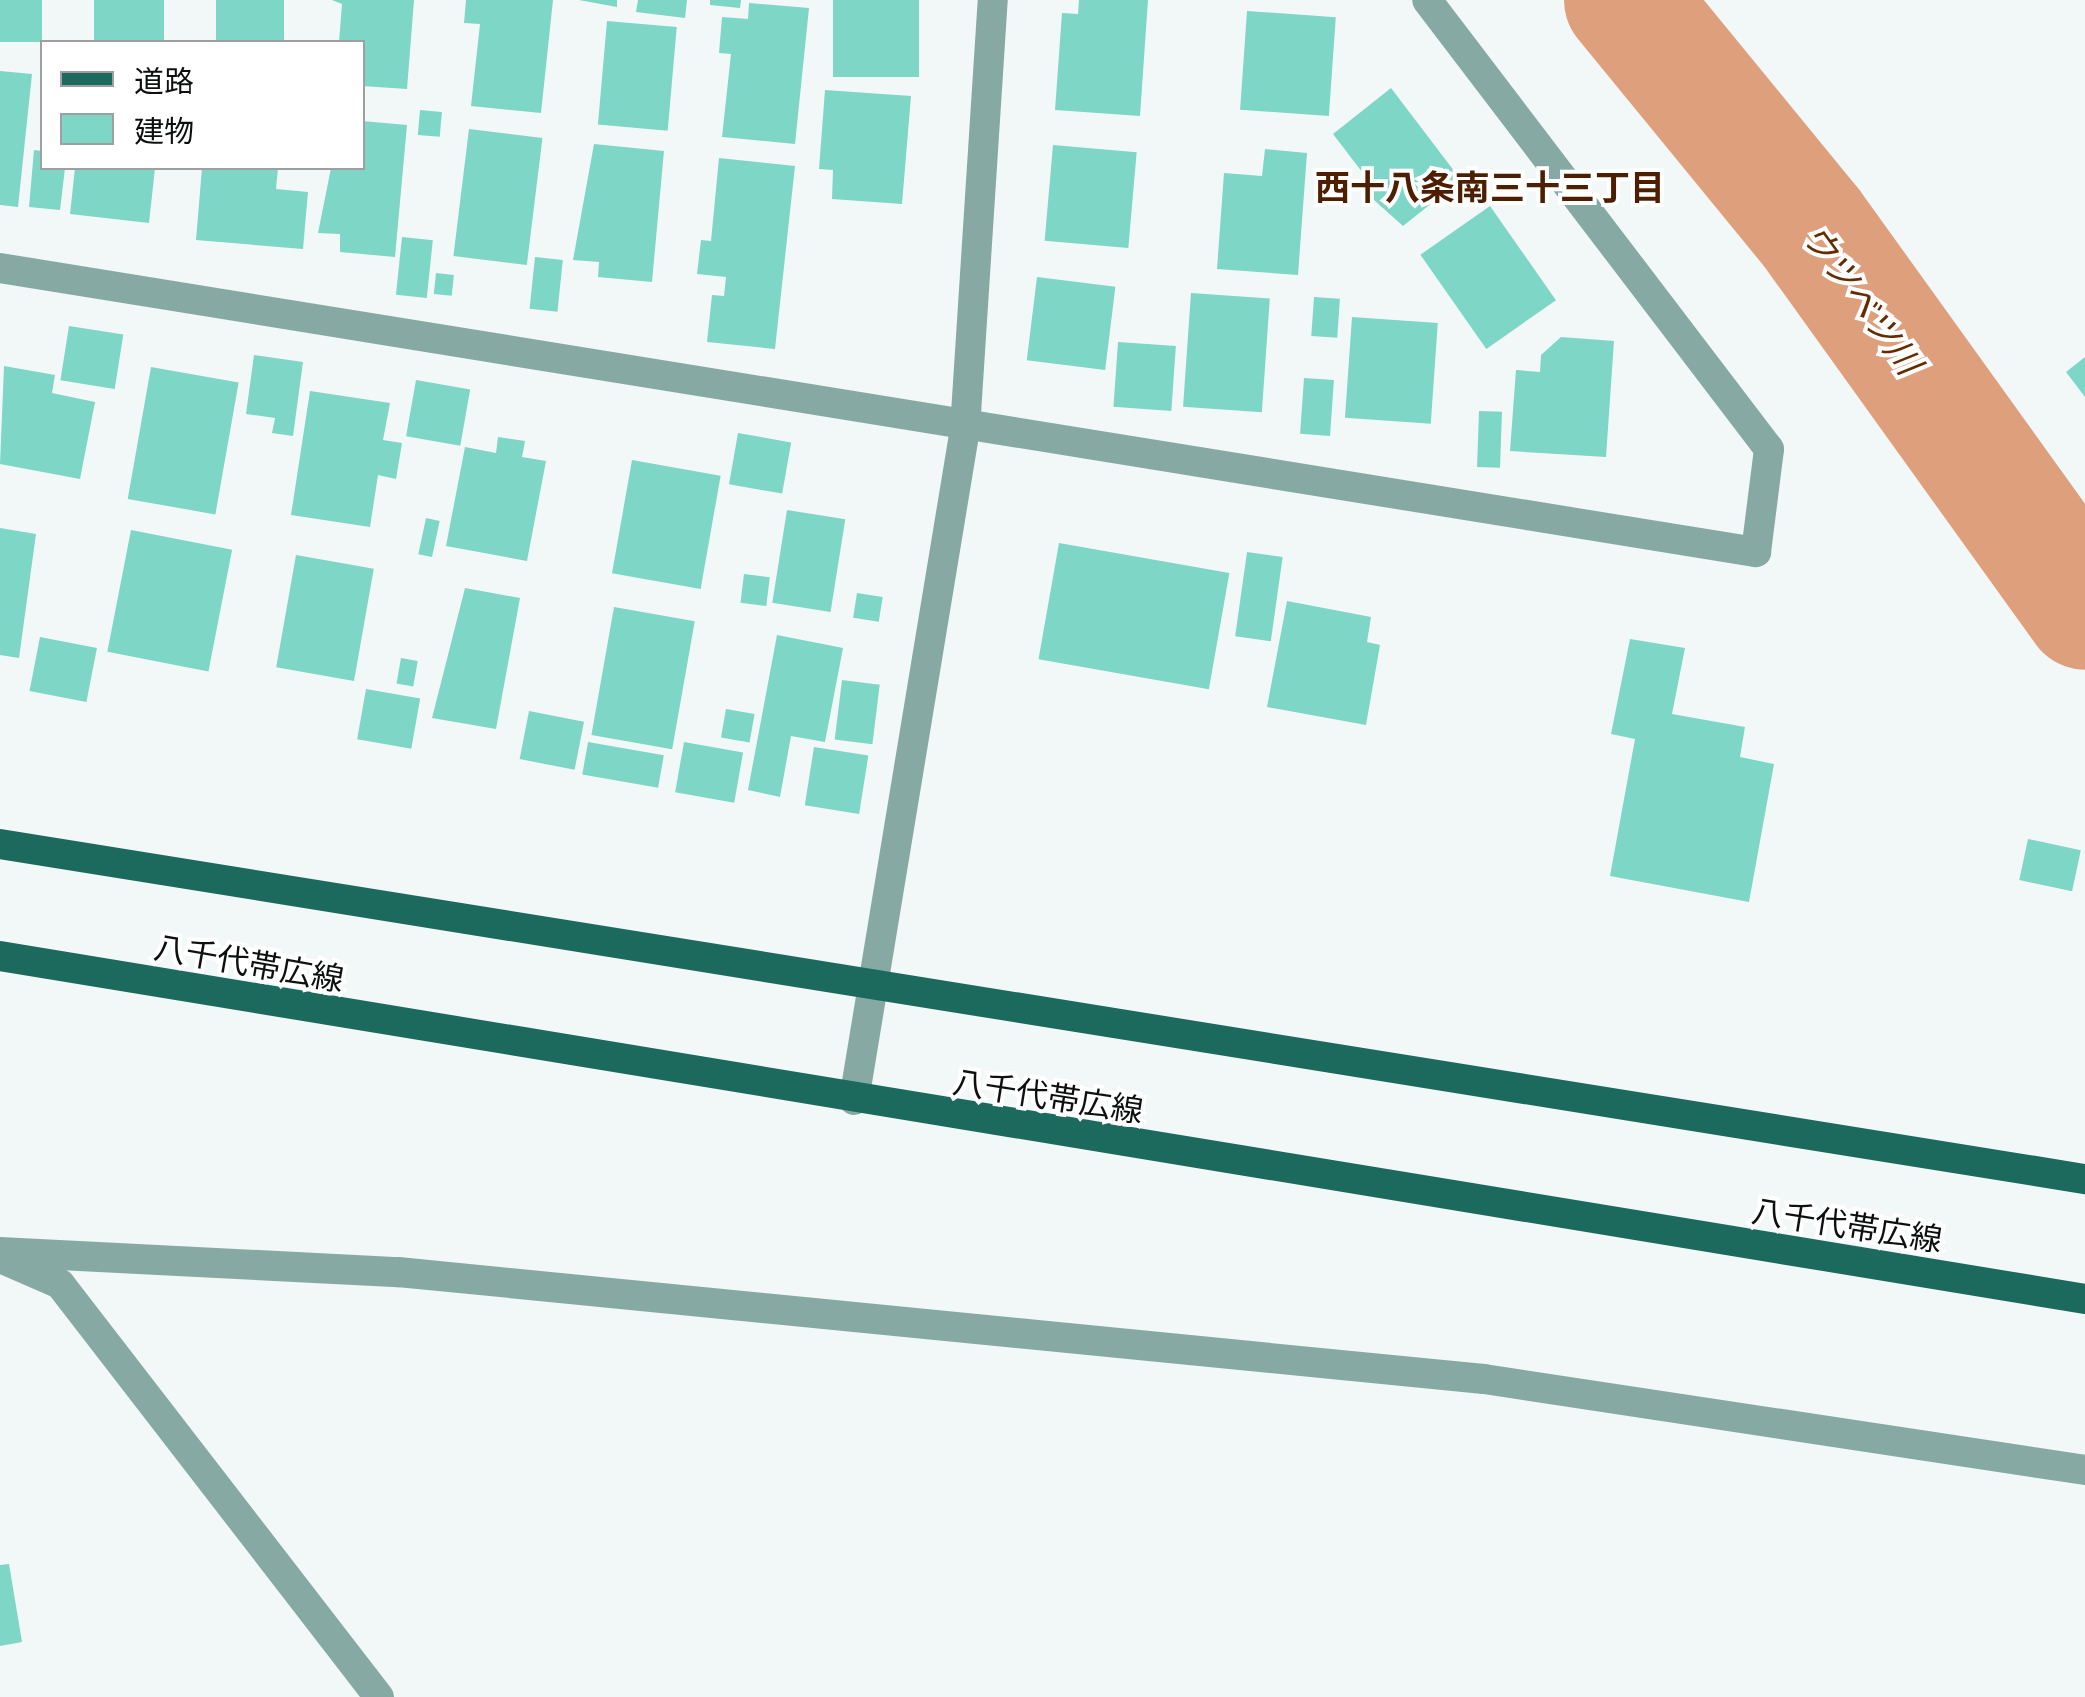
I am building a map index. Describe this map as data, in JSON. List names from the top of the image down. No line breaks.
{"streets":{"main road":["八千代帯広線"]},"districts":["西十八条南三十三丁目"],"water":["ウツベツ川"],"legend":["道路","建物"]}
